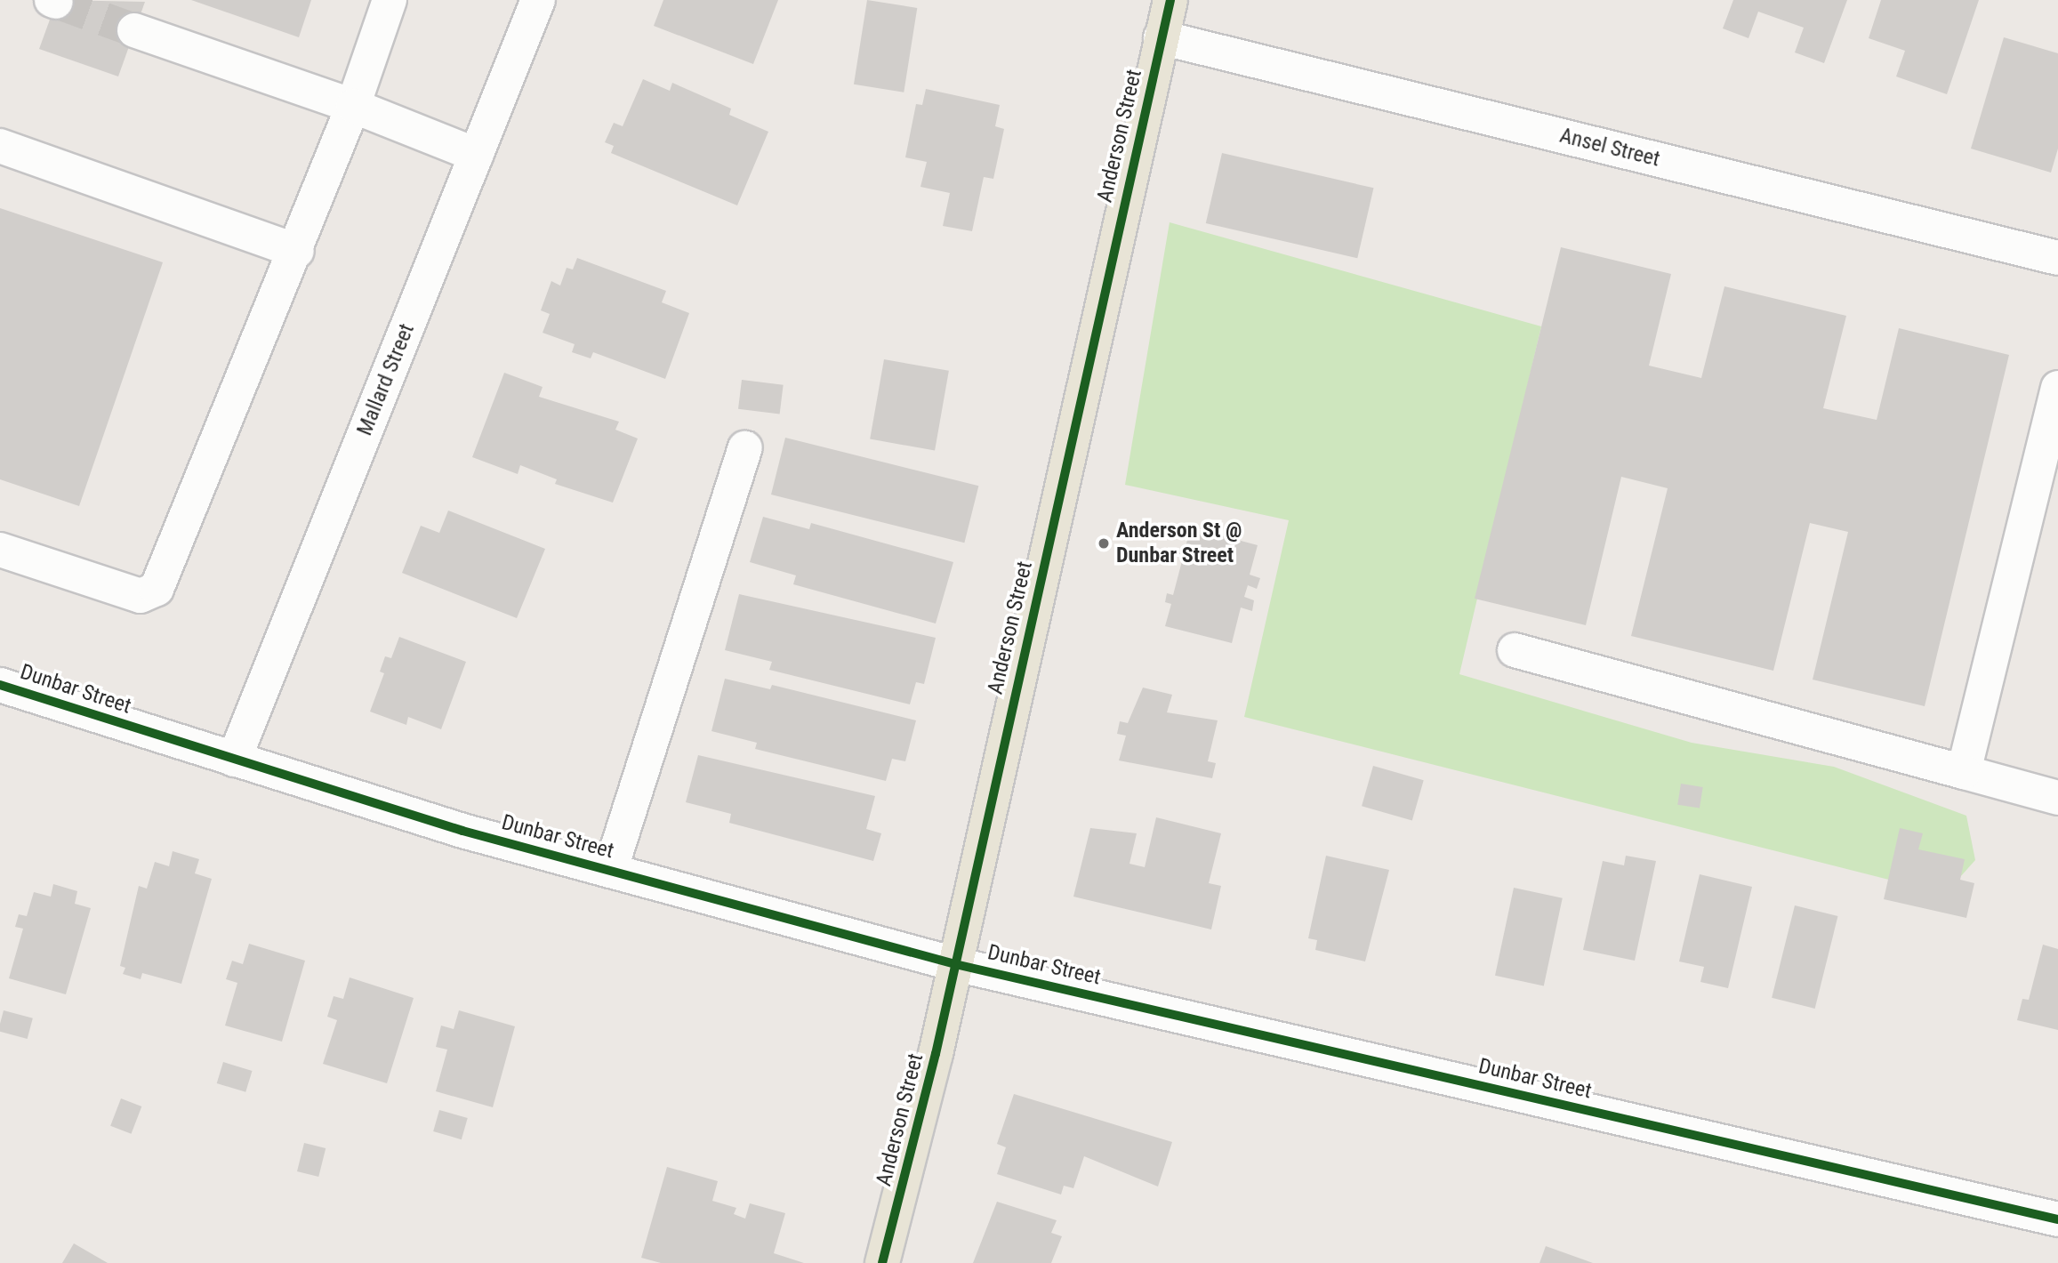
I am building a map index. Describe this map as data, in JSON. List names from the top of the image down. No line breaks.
{"streets":{"main road":["Anderson Street"],"street":["Ansel Street","Mallard Street","Dunbar Street"]},"crossings":[["Anderson Street","Ansel Street"],["Anderson Street","Dunbar Street"],["Mallard Street","Dunbar Street"]],"places":["Anderson St @ Dunbar Street"]}
